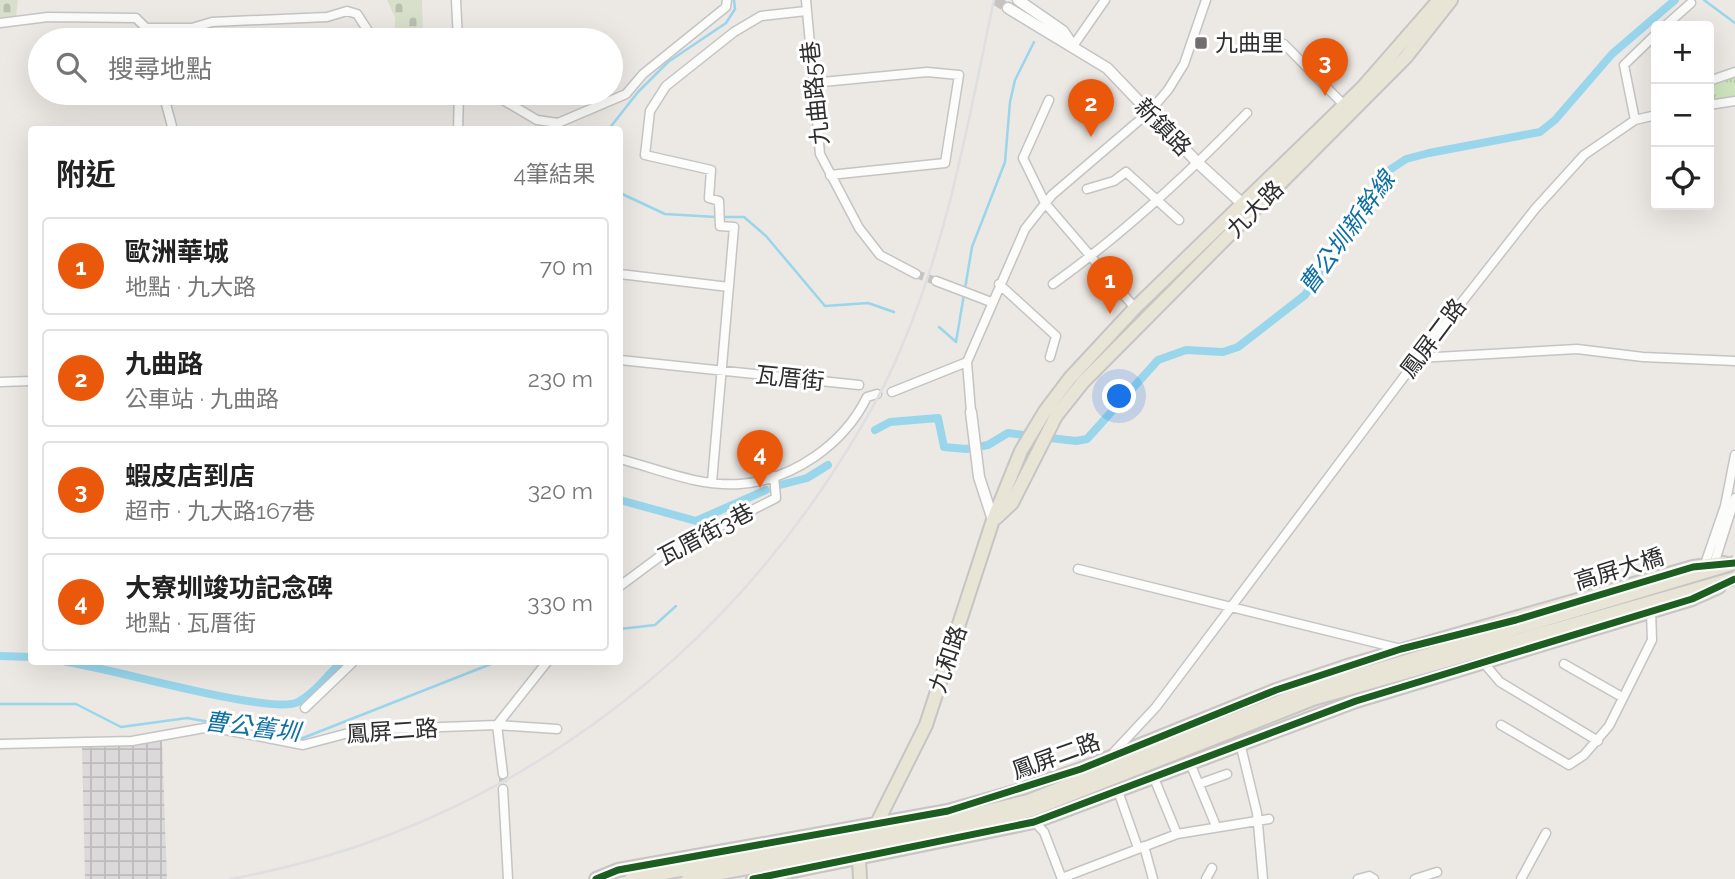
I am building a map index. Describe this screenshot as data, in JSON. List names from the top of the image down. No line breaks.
{"streets":{"main road":["九大路","鳳屏二路","高屏大橋","九和路"],"street":["九曲路5巷","新鎮路","瓦厝街","瓦厝街3巷"]},"crossings":[["九曲路5巷","瓦厝街"],["新鎮路","九大路"],["九大路","九和路"],["鳳屏二路","高屏大橋"],["鳳屏二路","九和路"]],"water":["曹公圳新幹線","曹公舊圳"],"places":{"transit":["九曲里"]},"page":{"map_buttons":["+","−"],"search":"搜尋地點","pins":["3","2","1","4"],"heading":["附近","4筆結果"],"list":[{"mark":"1","name":"歐洲華城","note":"地點 · 九大路","value":"70 m"},{"mark":"2","name":"九曲路","note":"公車站 · 九曲路","value":"230 m"},{"mark":"3","name":"蝦皮店到店","note":"超市 · 九大路167巷","value":"320 m"},{"mark":"4","name":"大寮圳竣功記念碑","note":"地點 · 瓦厝街","value":"330 m"}]}}
